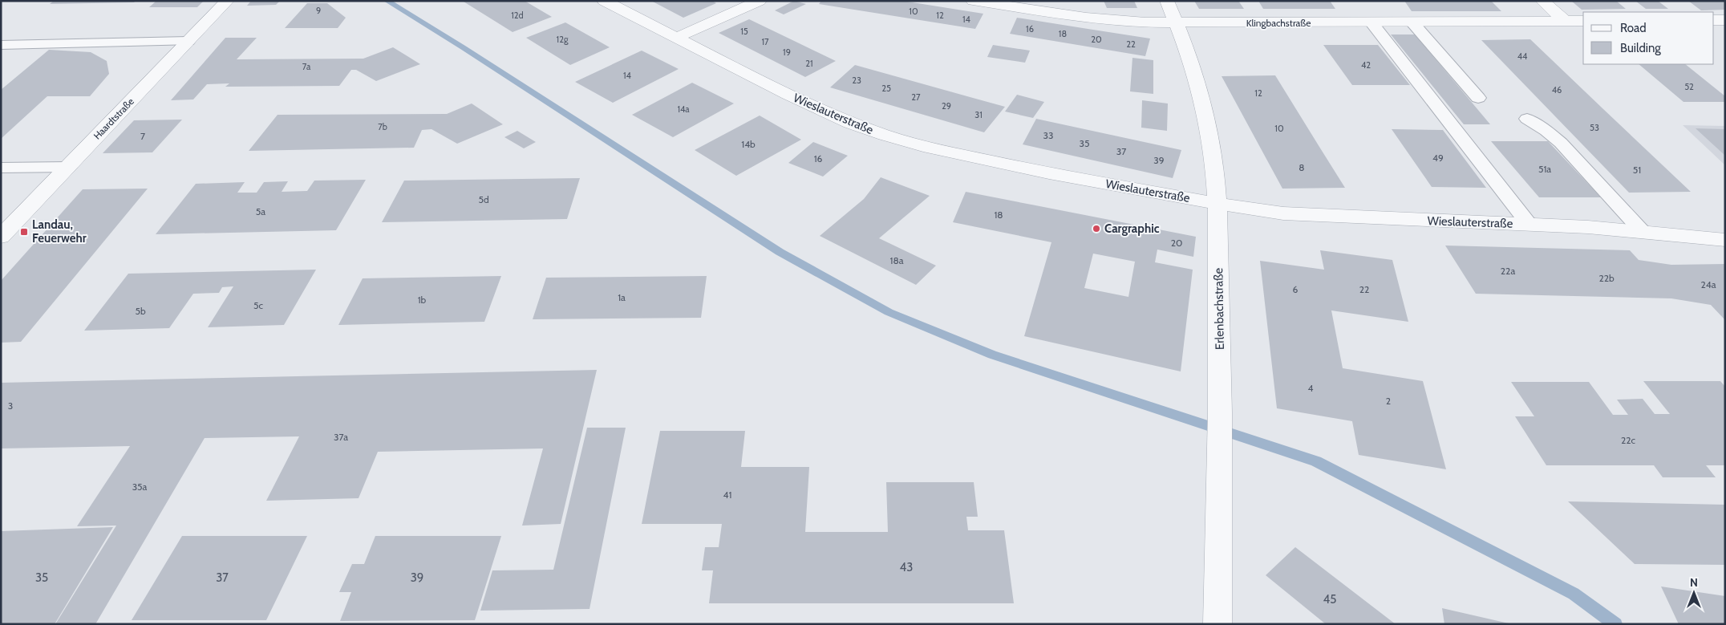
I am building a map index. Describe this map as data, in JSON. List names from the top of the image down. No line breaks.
{"streets":{"street":["Klingbachstraße","Wieslauterstraße","Haardtstraße","Erlenbachstraße"]},"crossings":[["Klingbachstraße","Erlenbachstraße"],["Wieslauterstraße","Erlenbachstraße"]],"places":{"other":["Cargraphic"],"transit":["Landau, Feuerwehr"]},"house_numbers":["9","10","12d","12","14","16","15","18","12g","20","17","22","19","44","21","42","7a","14","23","52","25","46","12","27","29","14a","31","7b","53","10","33","7","35","14b","37","49","16","39","8","51a","51","5d","5a","18","20","18a","22a","22b","24a","6","22","1a","1b","5c","5b","4","2","3","37a","22c","35a","41","43","35","37","39","45"],"legend":["Road","Building"],"north":"top"}
